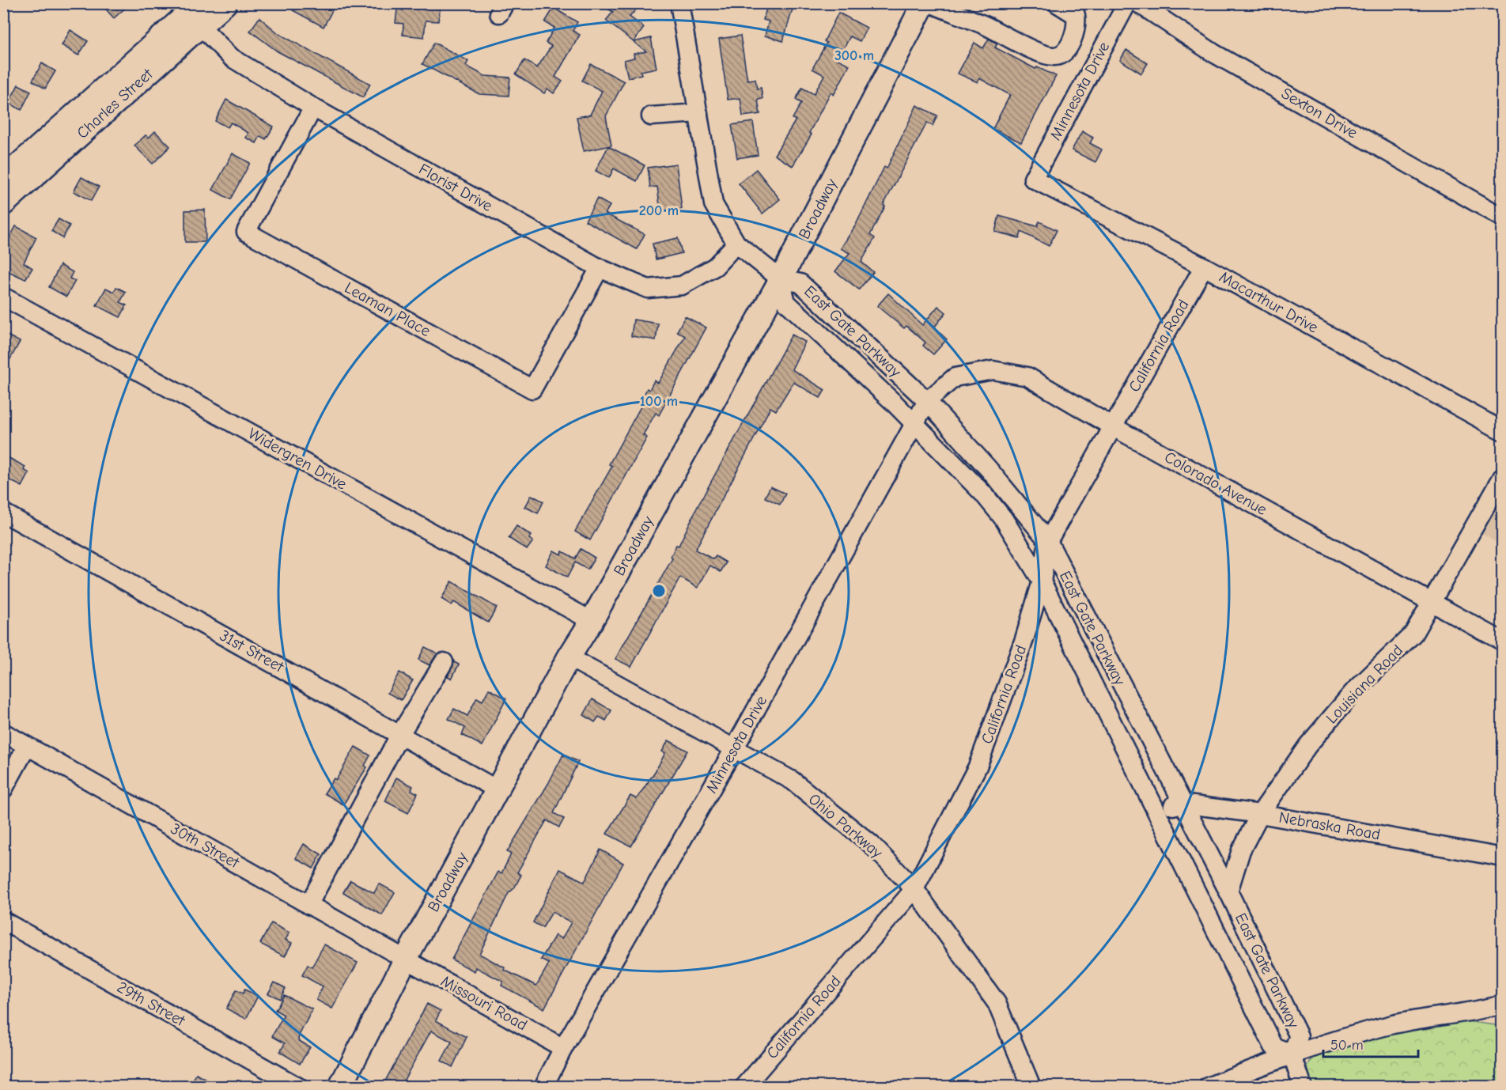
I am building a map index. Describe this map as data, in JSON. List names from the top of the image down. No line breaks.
{"streets":{"main road":["Charles Street","Broadway"],"street":["Minnesota Drive","Sexton Drive","Florist Drive","Macarthur Drive","Leaman Place","East Gate Parkway","California Road","Widergren Drive","Colorado Avenue","31st Street","Louisiana Road","Ohio Parkway","Nebraska Road","30th Street","Missouri Road","29th Street"]},"crossings":[["Minnesota Drive","Macarthur Drive"],["Minnesota Drive","East Gate Parkway"],["Minnesota Drive","Colorado Avenue"],["Minnesota Drive","Ohio Parkway"],["Minnesota Drive","Missouri Road"],["Charles Street","Florist Drive"],["Florist Drive","Leaman Place"],["Florist Drive","East Gate Parkway"],["Broadway","East Gate Parkway"],["Broadway","Widergren Drive"],["Broadway","31st Street"],["Broadway","Ohio Parkway"],["Broadway","30th Street"],["Broadway","Missouri Road"],["Macarthur Drive","California Road"],["East Gate Parkway","California Road"],["East Gate Parkway","Colorado Avenue"],["East Gate Parkway","Louisiana Road"],["East Gate Parkway","Nebraska Road"],["California Road","Colorado Avenue"],["California Road","Ohio Parkway"],["Colorado Avenue","Louisiana Road"],["Louisiana Road","Nebraska Road"],["30th Street","Missouri Road"]],"scale_bar":"50 m","rings":["300 m","200 m","100 m"]}
